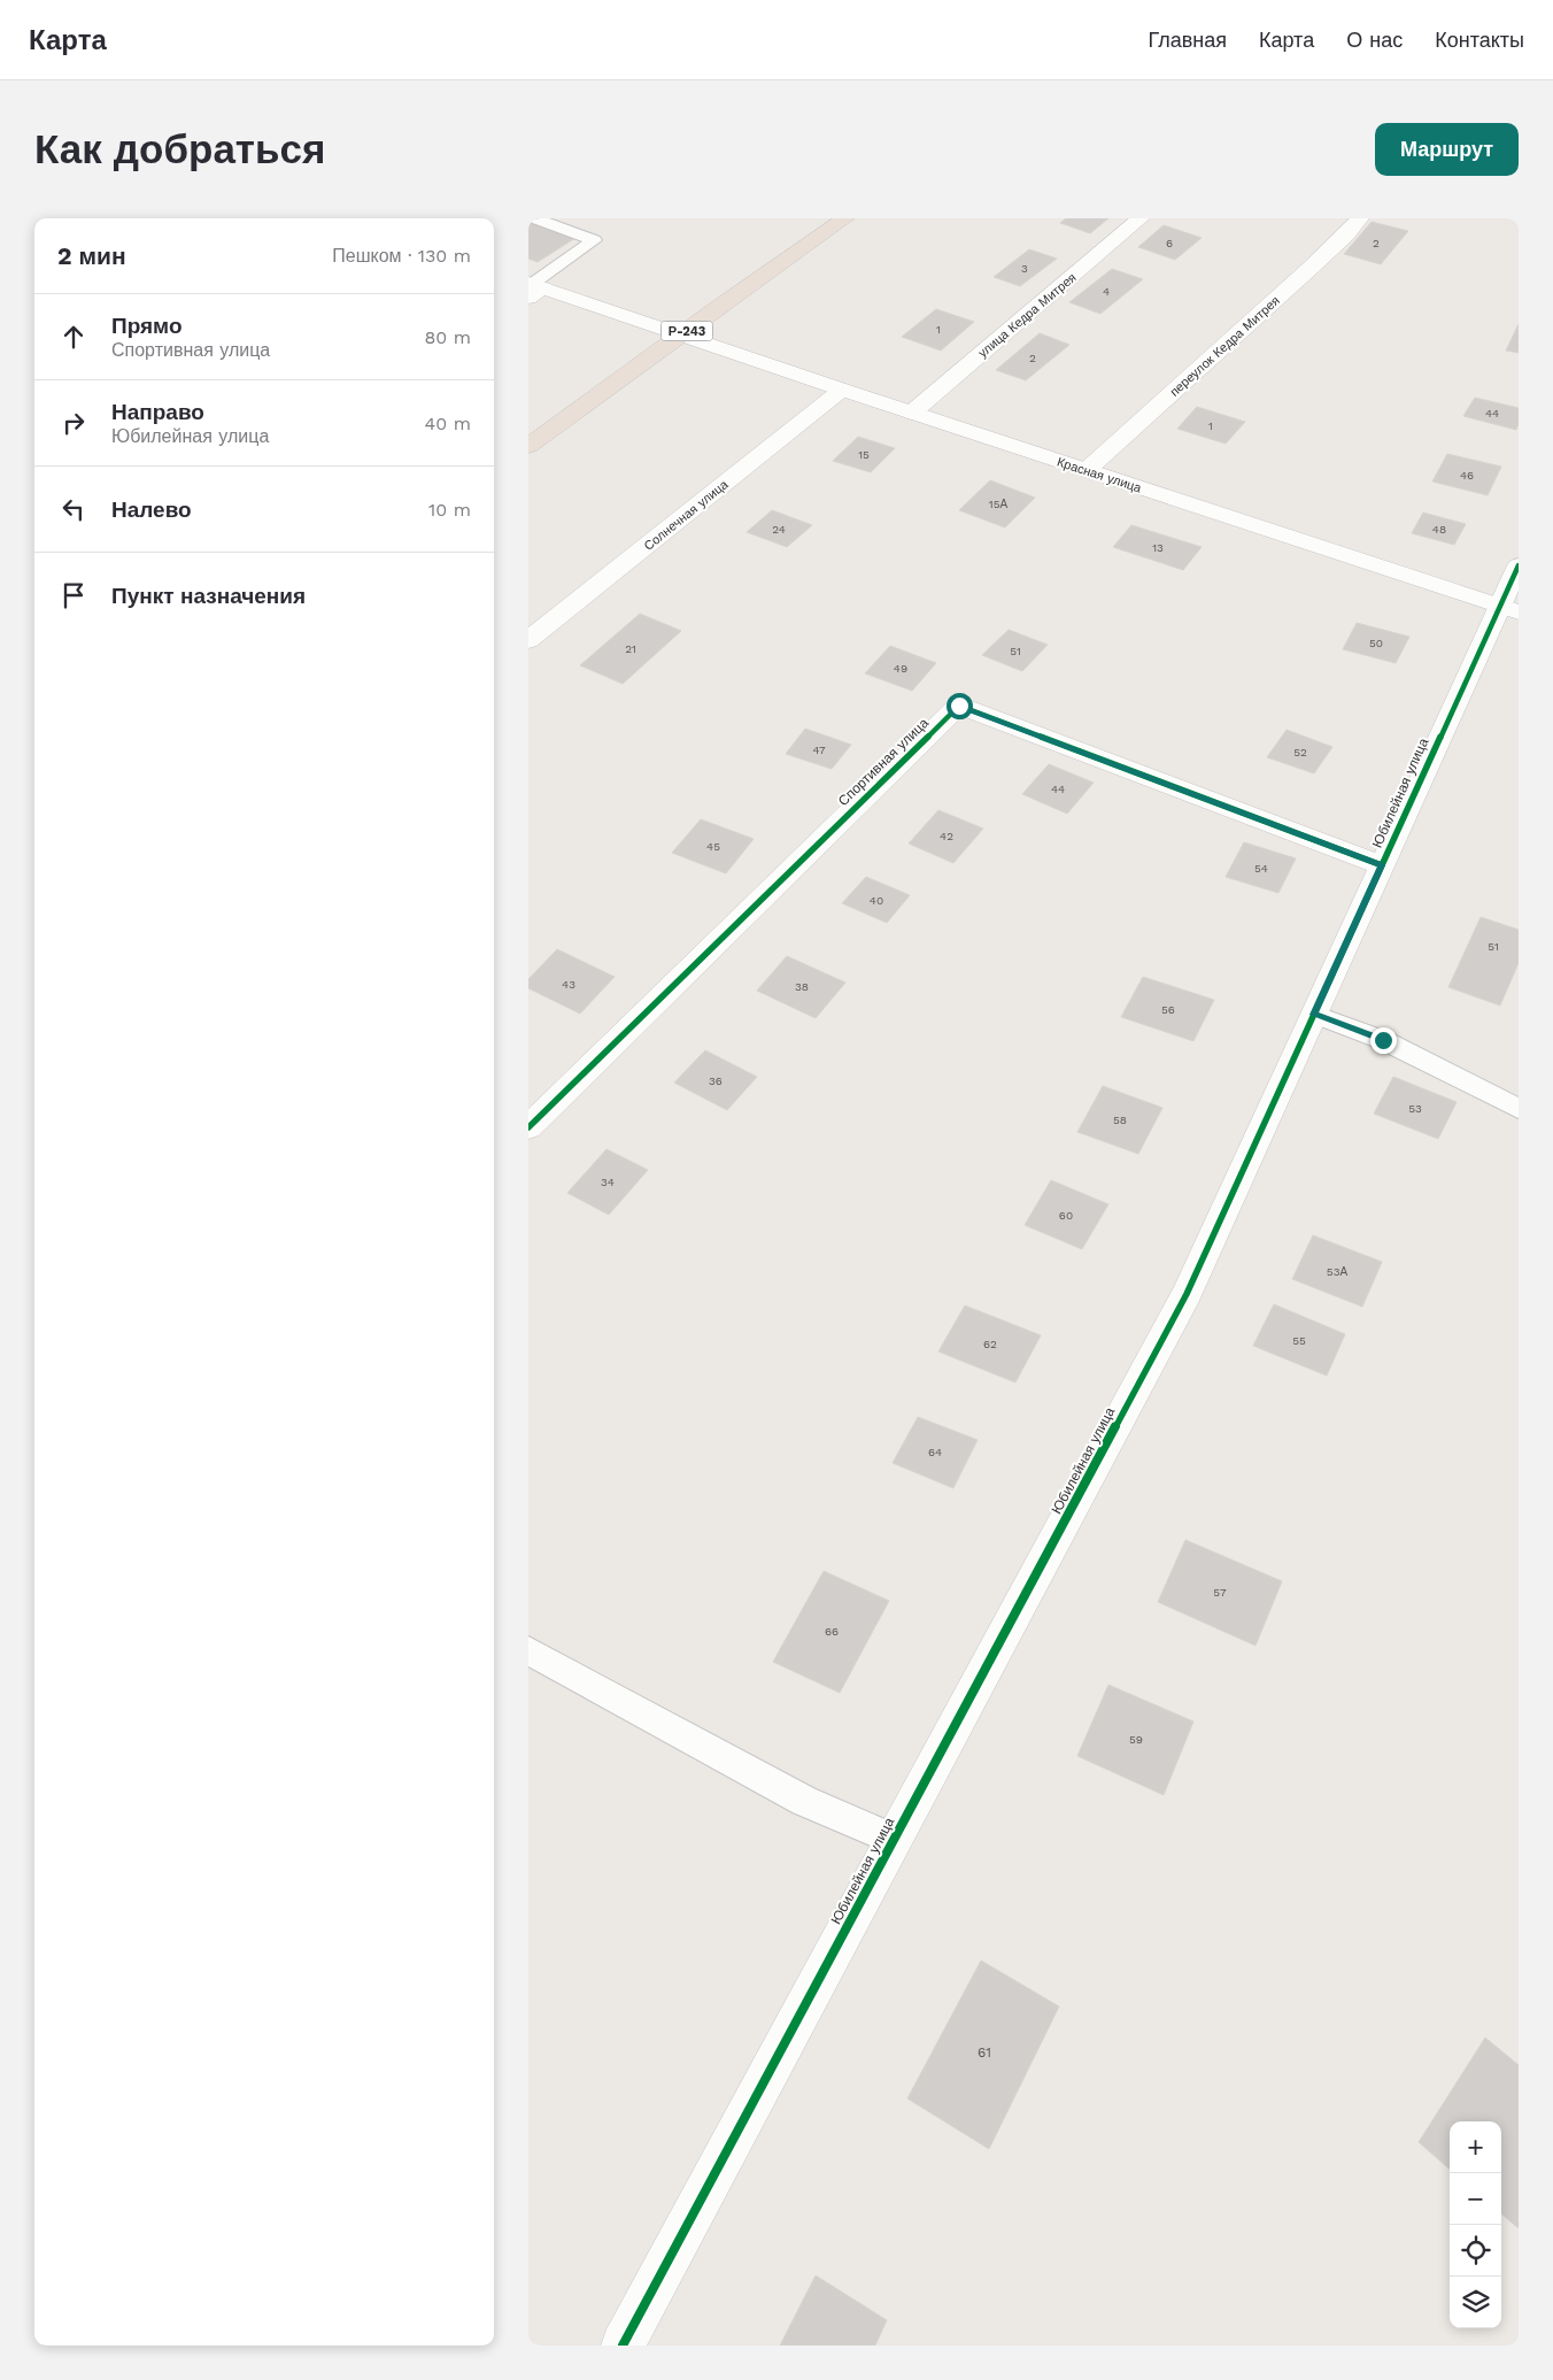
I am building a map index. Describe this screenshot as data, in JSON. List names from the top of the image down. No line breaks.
{"streets":{"highway":["Р-243"],"street":["улица Кедра Митрея","переулок Кедра Митрея","Красная улица","Солнечная улица","Спортивная улица","Юбилейная улица"]},"crossings":[["улица Кедра Митрея","Красная улица"],["Р-243","Красная улица"],["переулок Кедра Митрея","Красная улица"],["Красная улица","Солнечная улица"],["Красная улица","Юбилейная улица"],["Спортивная улица","Юбилейная улица"]],"house_numbers":["6","2","3","4","1","2","44","1","15","46","15А","24","48","13","50","21","51","49","47","52","44","42","45","54","40","51","43","38","56","36","53","58","34","60","53А","55","62","64","57","66","59","61"],"page":{"header":"Карта","nav":["Главная","Карта","О нас","Контакты"],"buttons":"Маршрут","title":"Как добраться","heading":["2 мин","Пешком · 130 m"],"list":[["Прямо","Спортивная улица","80 m"],["Направо","Юбилейная улица","40 m"],["Налево","10 m"],"Пункт назначения"],"map_buttons":["+","−"]}}
